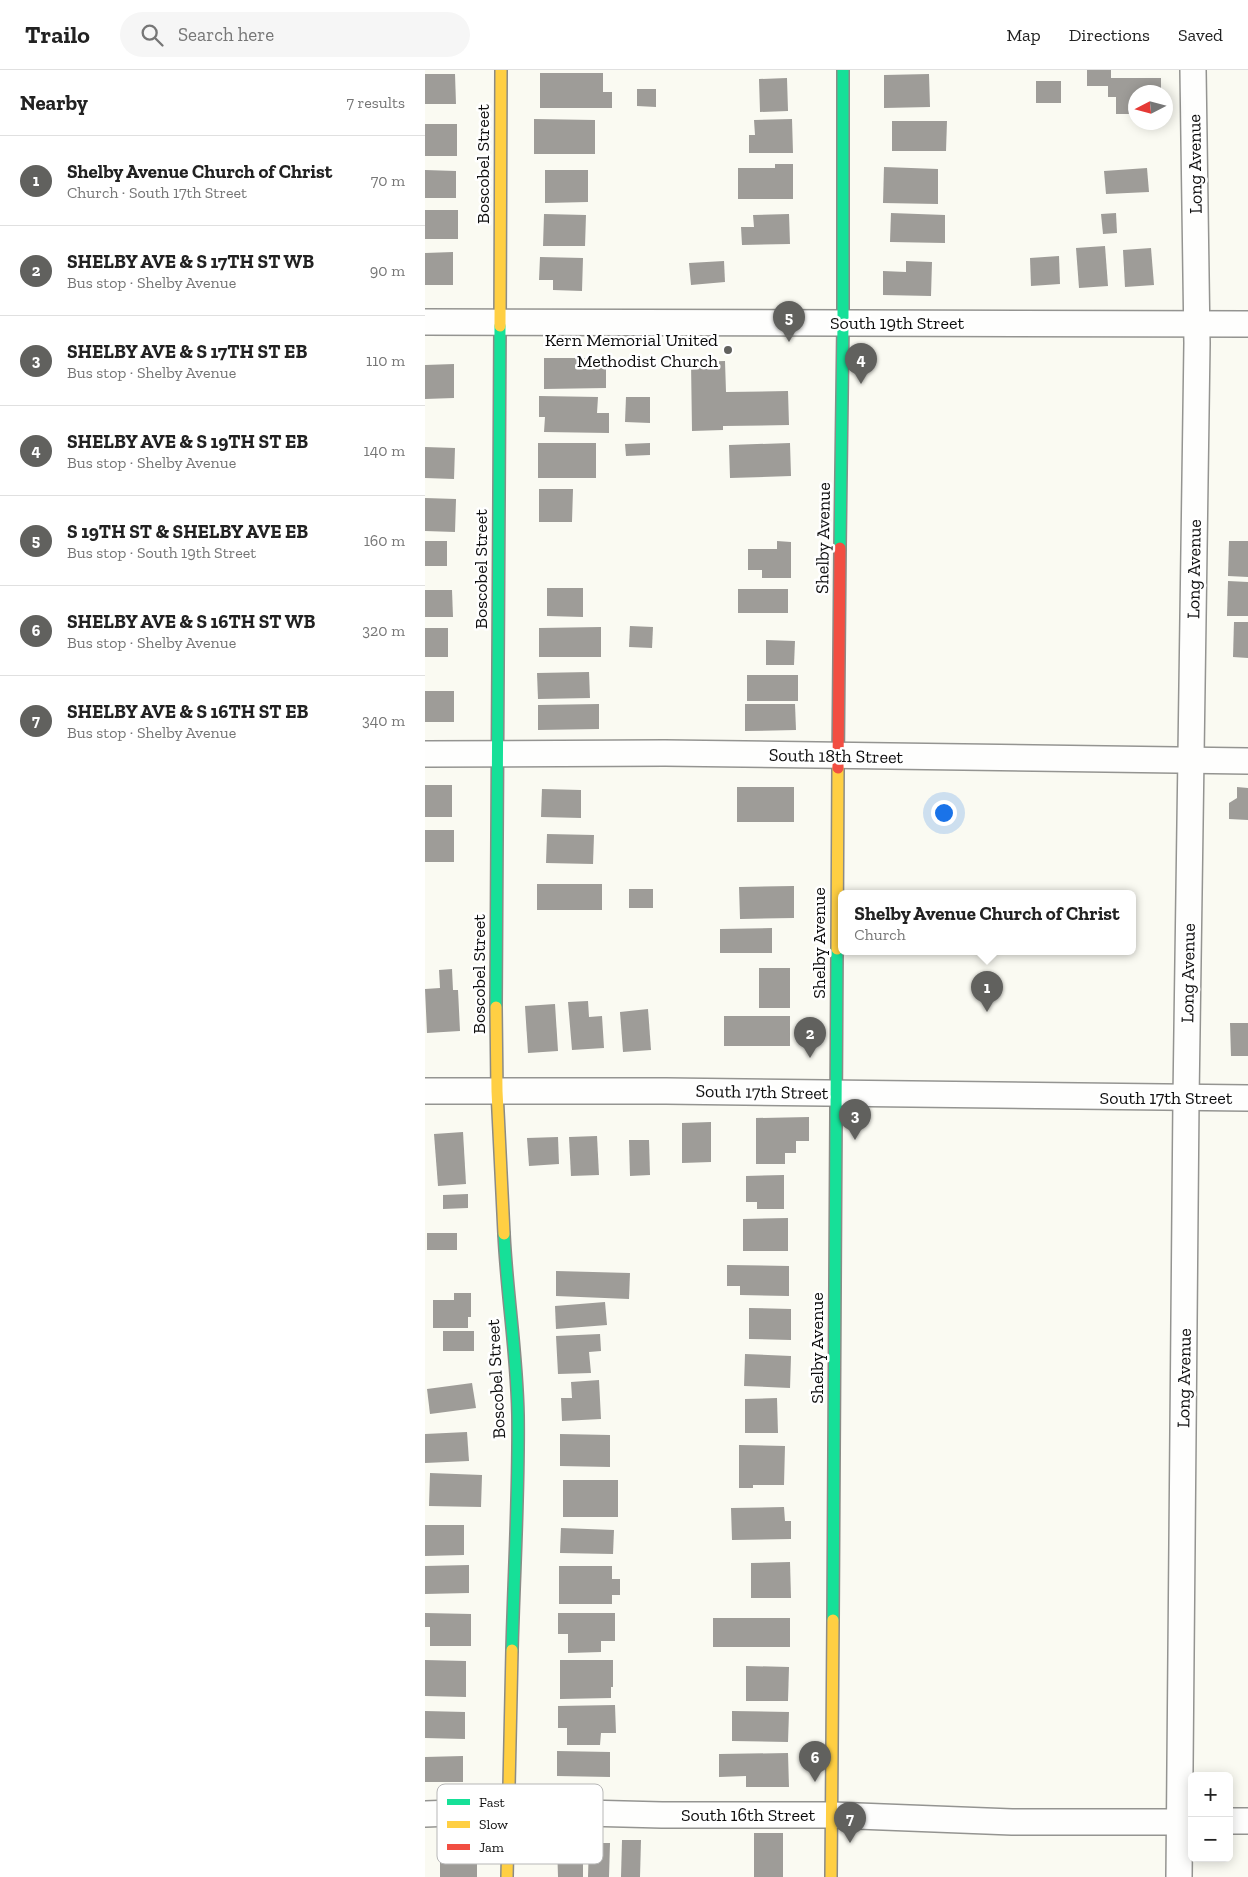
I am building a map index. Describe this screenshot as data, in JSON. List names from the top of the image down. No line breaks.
{"streets":{"street":["Boscobel Street","Long Avenue","South 19th Street","Shelby Avenue","South 18th Street","South 17th Street","South 16th Street"]},"crossings":[["Boscobel Street","South 19th Street"],["Boscobel Street","South 18th Street"],["Boscobel Street","South 17th Street"],["Long Avenue","South 19th Street"],["Long Avenue","South 18th Street"],["Long Avenue","South 17th Street"],["Long Avenue","South 16th Street"],["South 19th Street","Shelby Avenue"],["Shelby Avenue","South 18th Street"],["Shelby Avenue","South 17th Street"],["Shelby Avenue","South 16th Street"]],"places":["Kern Memorial United Methodist Church"],"legend":["Fast","Slow","Jam"],"north":"left","page":{"header":"Trailo","search":"Search here","nav":["Map","Directions","Saved"],"heading":["Nearby","7 results"],"list":[{"mark":"1","name":"Shelby Avenue Church of Christ","note":"Church · South 17th Street","value":"70 m"},{"mark":"2","name":"SHELBY AVE & S 17TH ST WB","note":"Bus stop · Shelby Avenue","value":"90 m"},{"mark":"3","name":"SHELBY AVE & S 17TH ST EB","note":"Bus stop · Shelby Avenue","value":"110 m"},{"mark":"4","name":"SHELBY AVE & S 19TH ST EB","note":"Bus stop · Shelby Avenue","value":"140 m"},{"mark":"5","name":"S 19TH ST & SHELBY AVE EB","note":"Bus stop · South 19th Street","value":"160 m"},{"mark":"6","name":"SHELBY AVE & S 16TH ST WB","note":"Bus stop · Shelby Avenue","value":"320 m"},{"mark":"7","name":"SHELBY AVE & S 16TH ST EB","note":"Bus stop · Shelby Avenue","value":"340 m"}],"pins":["5","4","1","2","3","6","7"],"popup":["Shelby Avenue Church of Christ","Church"],"map_buttons":["+","−"]}}
